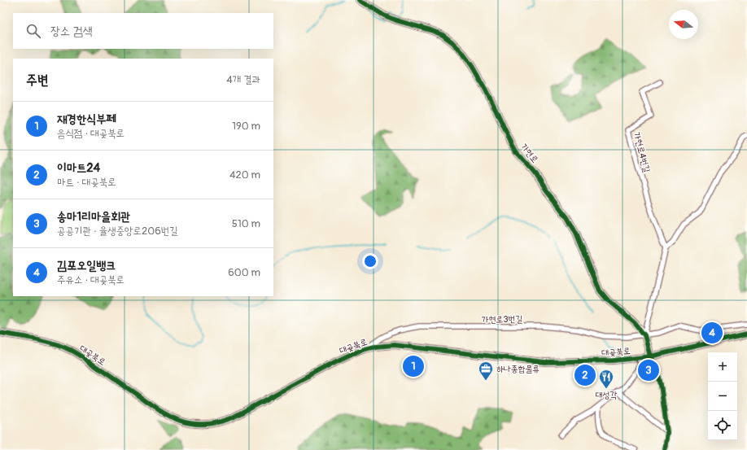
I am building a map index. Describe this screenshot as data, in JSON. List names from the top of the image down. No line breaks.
{"streets":{"street":["가현로4번길","가현로","가현로3번길","대곶북로"]},"crossings":[["가현로","가현로3번길"],["가현로","대곶북로"],["가현로3번길","대곶북로"]],"places":{"office":["하나종합물류"],"restaurant":["대성각"]},"north":"left","page":{"search":"장소 검색","heading":["주변","4개 결과"],"list":[{"mark":"1","name":"재경한식부페","note":"음식점 · 대곶북로","value":"190 m"},{"mark":"2","name":"이마트24","note":"마트 · 대곶북로","value":"420 m"},{"mark":"3","name":"송마1리마을회관","note":"공공기관 · 율생중앙로206번길","value":"510 m"},{"mark":"4","name":"김포오일뱅크","note":"주유소 · 대곶북로","value":"600 m"}],"pins":["4","1","3","2"],"map_buttons":["+","−"]}}
